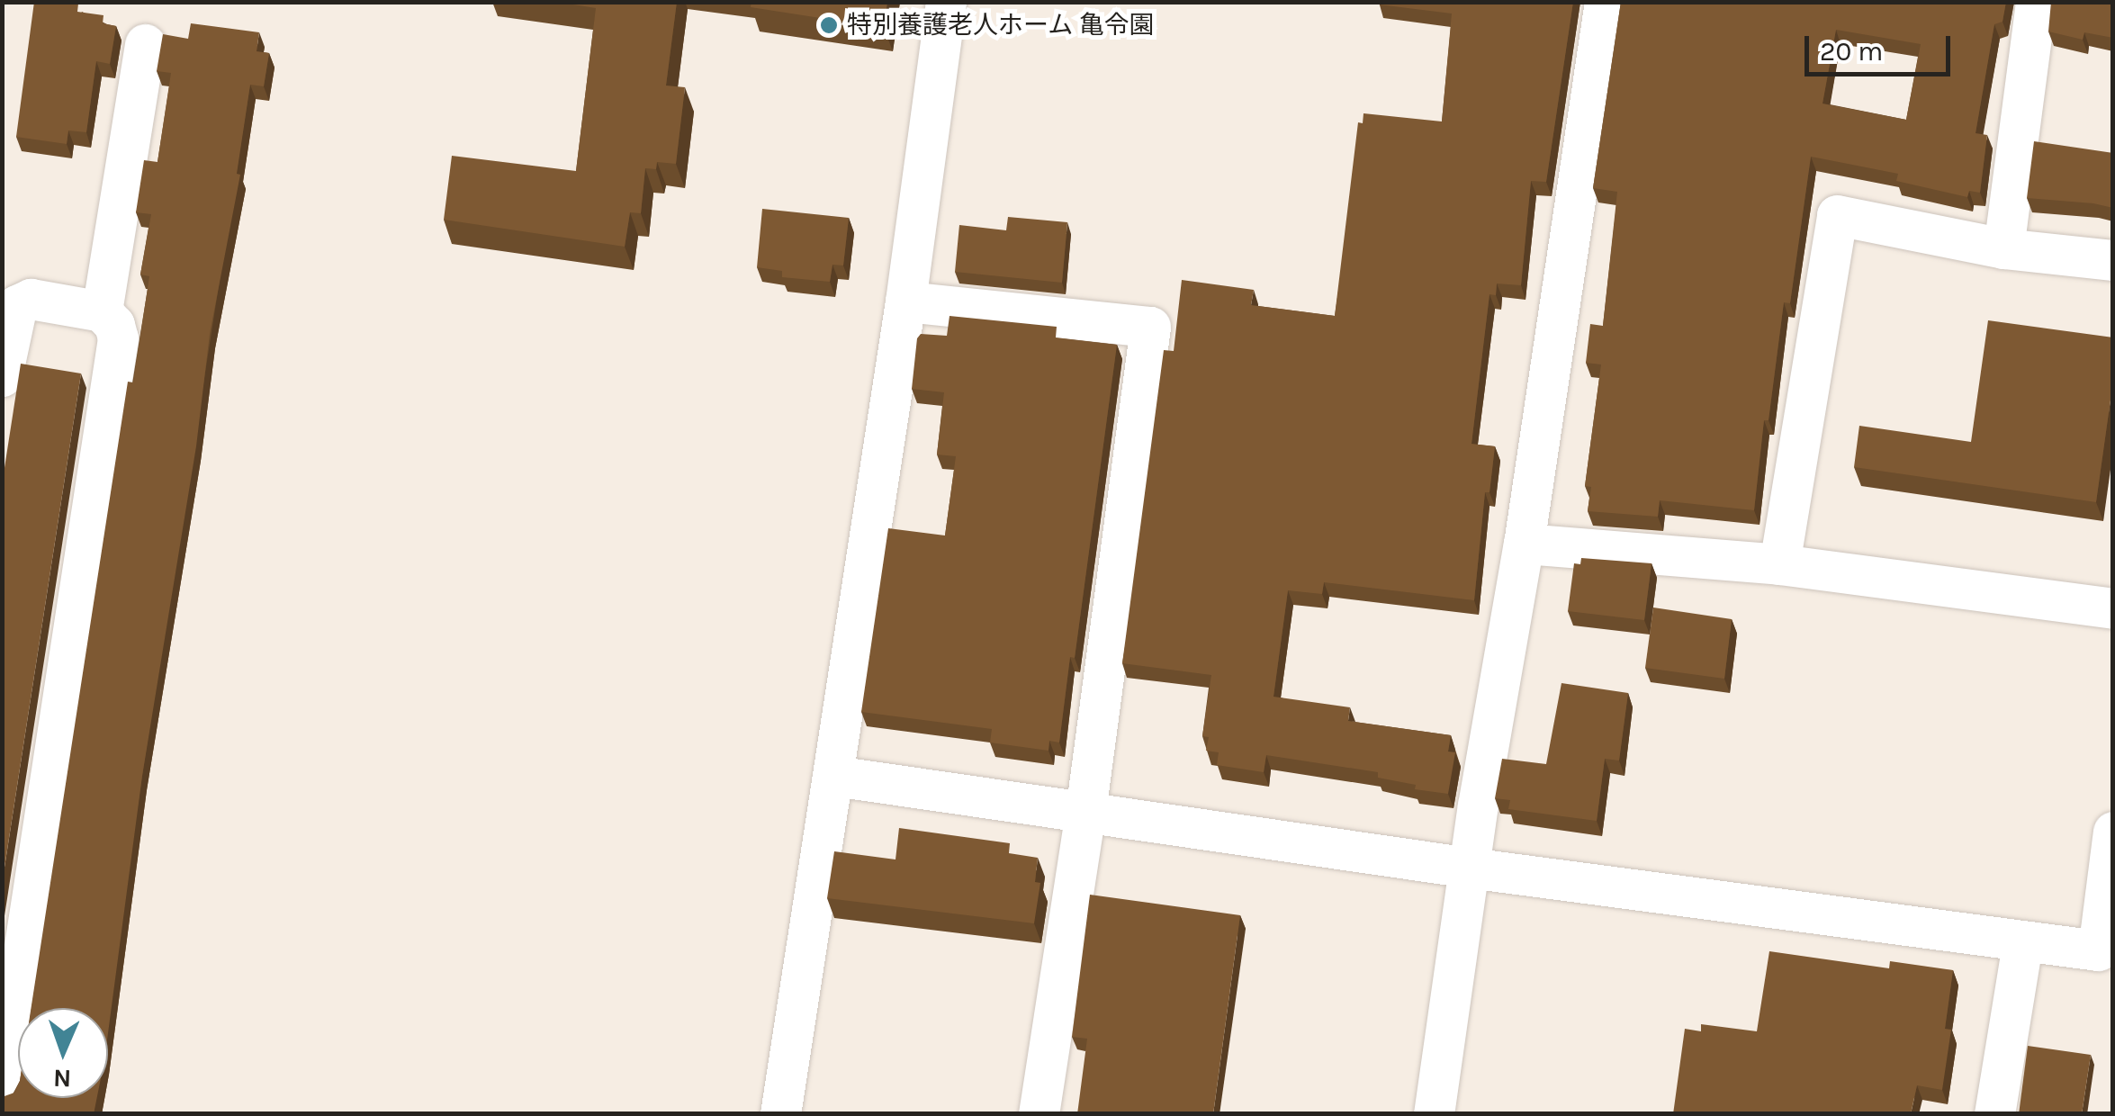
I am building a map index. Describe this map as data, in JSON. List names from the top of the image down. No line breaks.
{"places":["特別養護老人ホーム 亀令園"],"scale_bar":"20 m","north":"bottom"}
